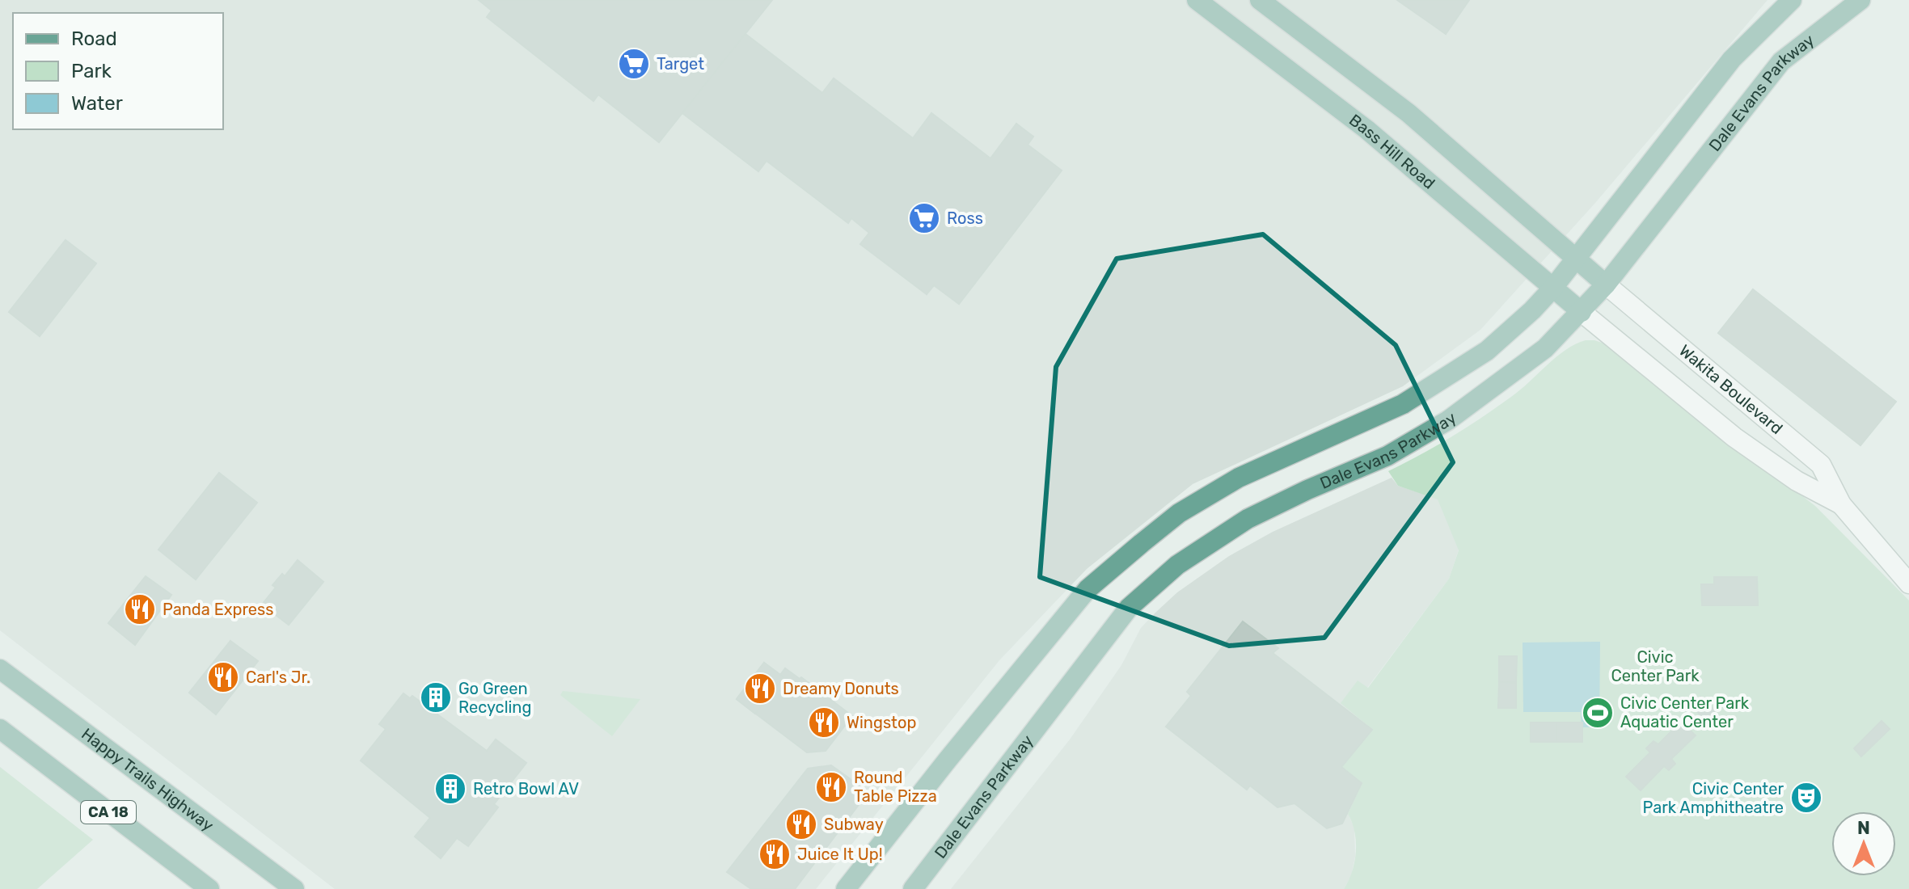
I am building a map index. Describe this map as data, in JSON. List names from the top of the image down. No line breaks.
{"streets":{"main road":["Dale Evans Parkway","Bass Hill Road","Happy Trails Highway","CA 18"],"street":["Wakita Boulevard"]},"crossings":[["Dale Evans Parkway","Bass Hill Road"],["Dale Evans Parkway","Wakita Boulevard"],["Bass Hill Road","Wakita Boulevard"]],"parks":["Civic Center Park"],"places":{"supermarket":["Target","Ross"],"restaurant":["Panda Express","Carl's Jr.","Dreamy Donuts","Wingstop","Round Table Pizza","Subway","Juice It Up!"],"building":["Go Green Recycling","Retro Bowl AV"],"sports":["Civic Center Park Aquatic Center"],"theatre":["Civic Center Park Amphitheatre"]},"legend":["Road","Park","Water"],"north":"top"}
